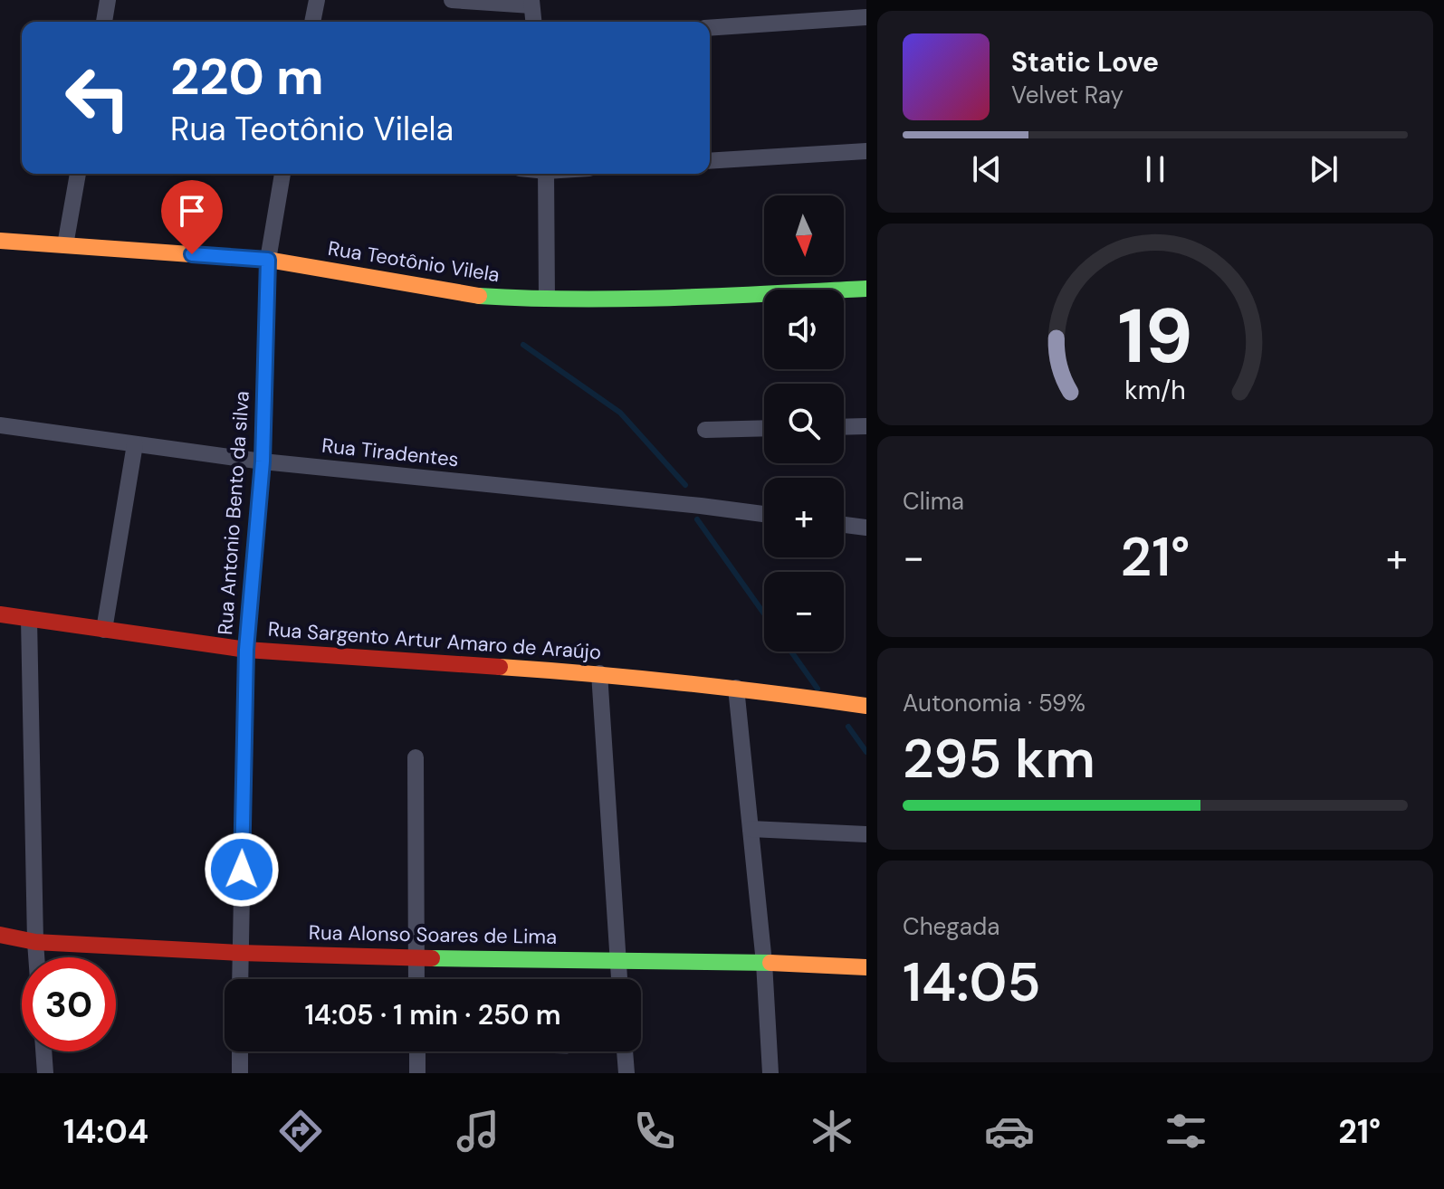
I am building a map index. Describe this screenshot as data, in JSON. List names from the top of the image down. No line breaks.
{"streets":{"street":["Rua Teotônio Vilela","Rua Tiradentes","Rua Antonio Bento da silva","Rua Sargento Artur Amaro de Araújo","Rua Alonso Soares de Lima"]},"crossings":[["Rua Teotônio Vilela","Rua Antonio Bento da silva"],["Rua Tiradentes","Rua Antonio Bento da silva"],["Rua Antonio Bento da silva","Rua Sargento Artur Amaro de Araújo"],["Rua Antonio Bento da silva","Rua Alonso Soares de Lima"]],"north":"bottom","page":{"turn":["220 m","Rua Teotônio Vilela"],"song":["Static Love","Velvet Ray"],"map_buttons":["+","−"],"tile":["Clima",["Autonomia · 59%","295 km"],["Chegada","14:05"]],"heat":["−","21°","+"],"limit":"30","trip":"14:05 · 1 min · 250 m","tabs":["14:04","21°"],"gauge":["19","km/h"]}}
